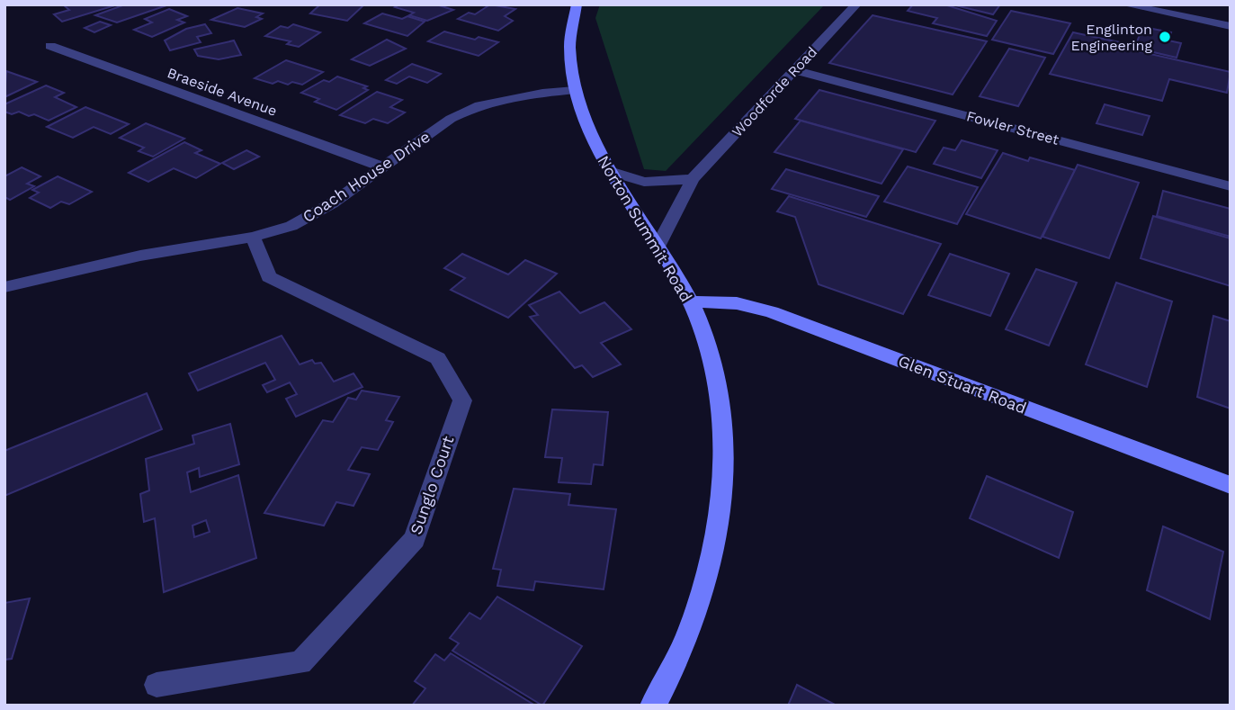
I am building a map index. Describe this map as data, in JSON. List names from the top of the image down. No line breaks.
{"streets":{"main road":["Norton Summit Road","Glen Stuart Road"],"street":["Braeside Avenue","Woodforde Road","Fowler Street","Coach House Drive","Sunglo Court"]},"crossings":[["Braeside Avenue","Coach House Drive"],["Woodforde Road","Fowler Street"],["Woodforde Road","Norton Summit Road"],["Coach House Drive","Norton Summit Road"],["Coach House Drive","Sunglo Court"],["Norton Summit Road","Glen Stuart Road"]],"places":["Englinton Engineering"]}
